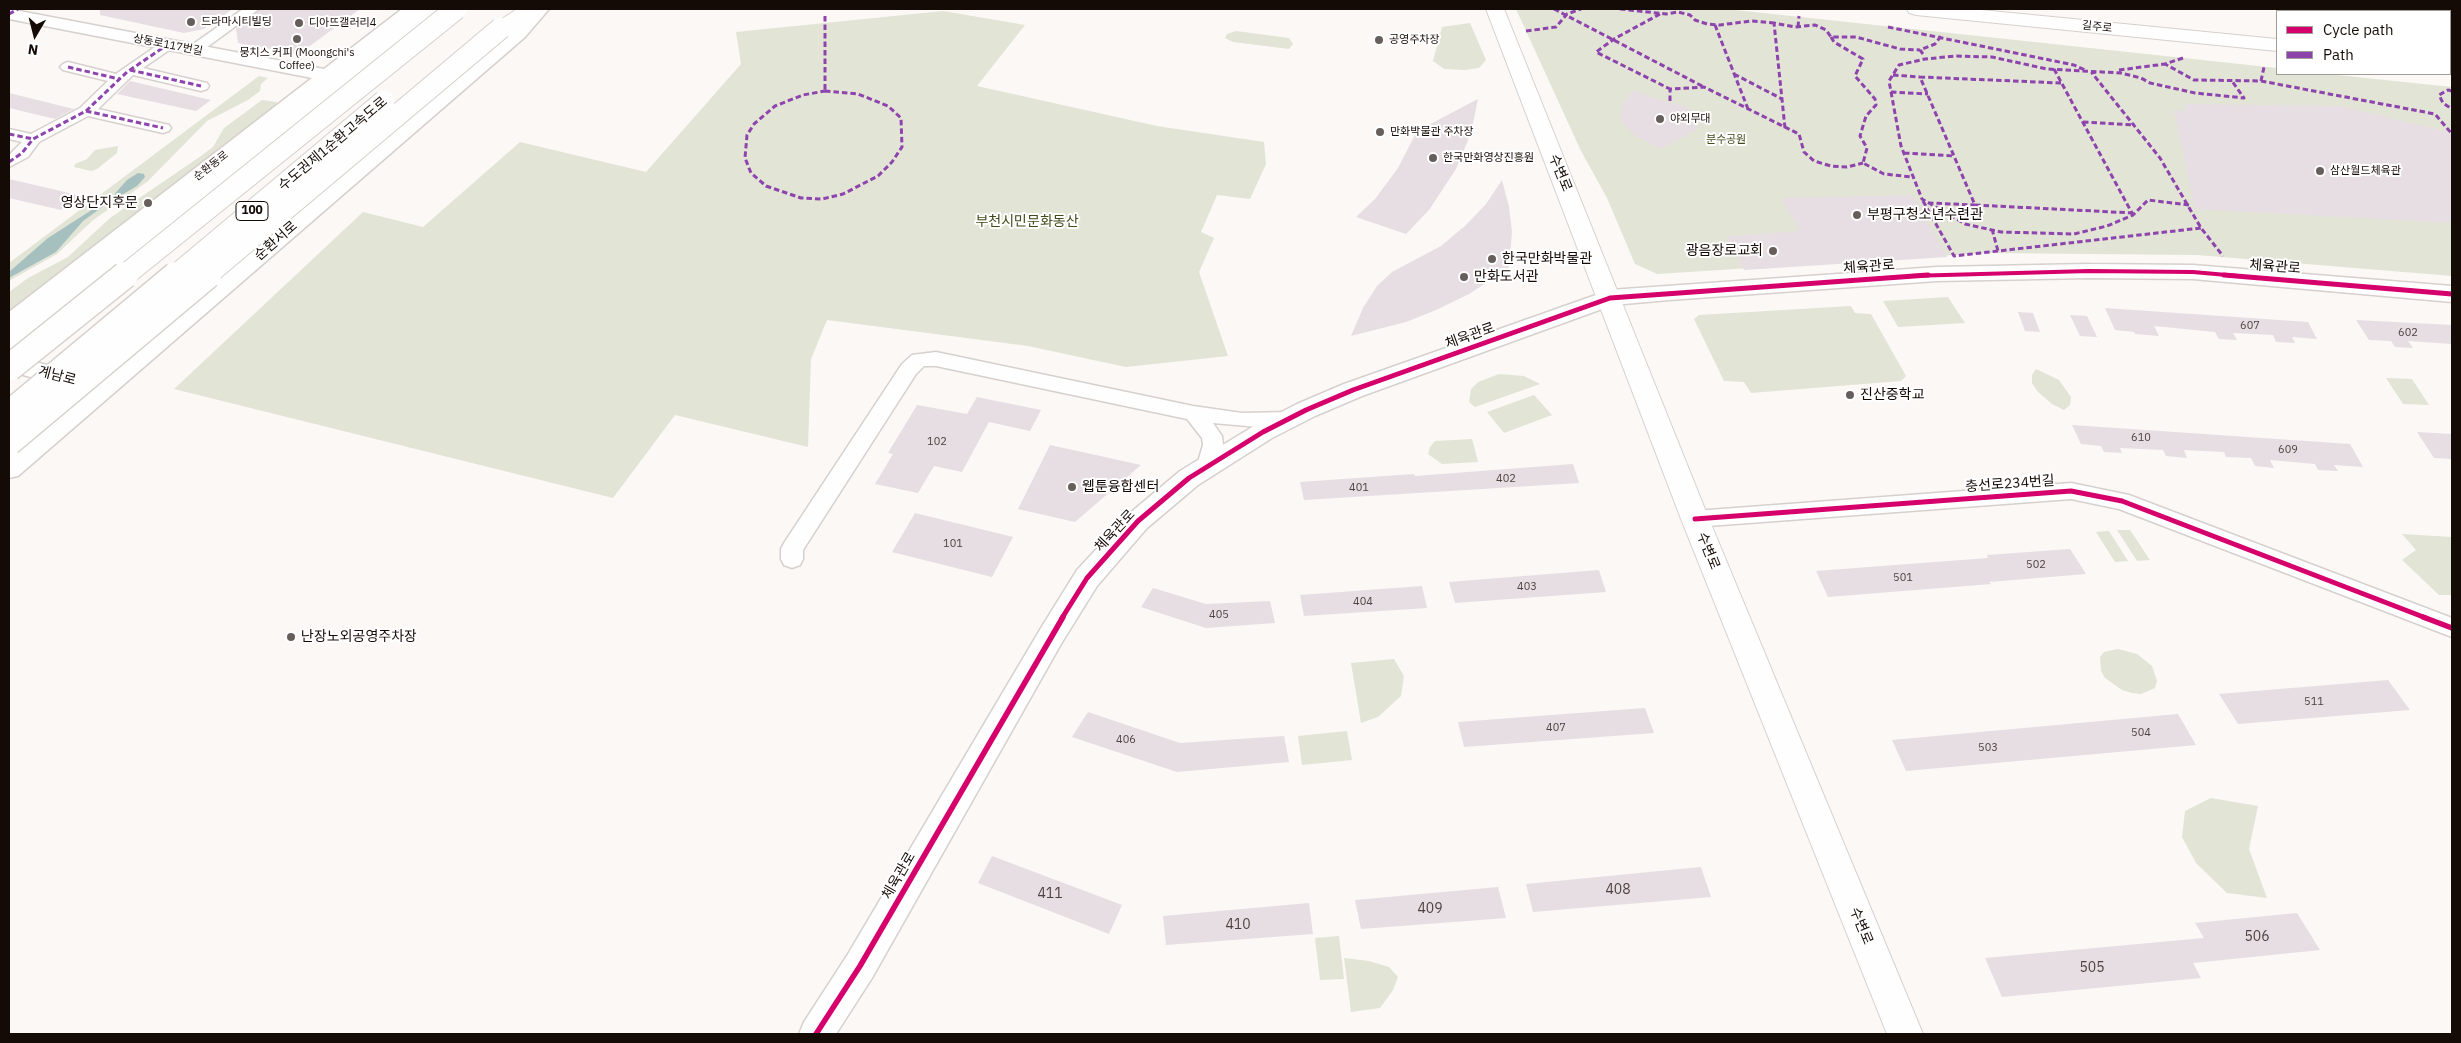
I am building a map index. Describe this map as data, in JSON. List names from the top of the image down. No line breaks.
{"streets":{"main road":["길주로","수도권제1순환고속도로","수변로","100"],"street":["상동로117번길","순환동로","순환서로","체육관로","계남로","충선로234번길"]},"crossings":[["상동로117번길","순환동로"],["수변로","체육관로"],["수변로","충선로234번길"],["순환서로","계남로"]],"parks":["분수공원","부천시민문화동산"],"places":["드라마시티빌딩","디아뜨갤러리4","뭉치스 커피 (Moongchi's Coffee)","공영주차장","야외무대","만화박물관 주차장","한국만화영상진흥원","삼산월드체육관","영상단지후문","부평구청소년수련관","광음장로교회","한국만화박물관","만화도서관","진산중학교","웹툰융합센터","난장노외공영주차장"],"house_numbers":["607","602","610","102","609","402","401","101","502","501","403","404","405","511","407","504","406","503","408","411","409","410","506","505"],"legend":["Cycle path","Path"],"north":"bottom"}
